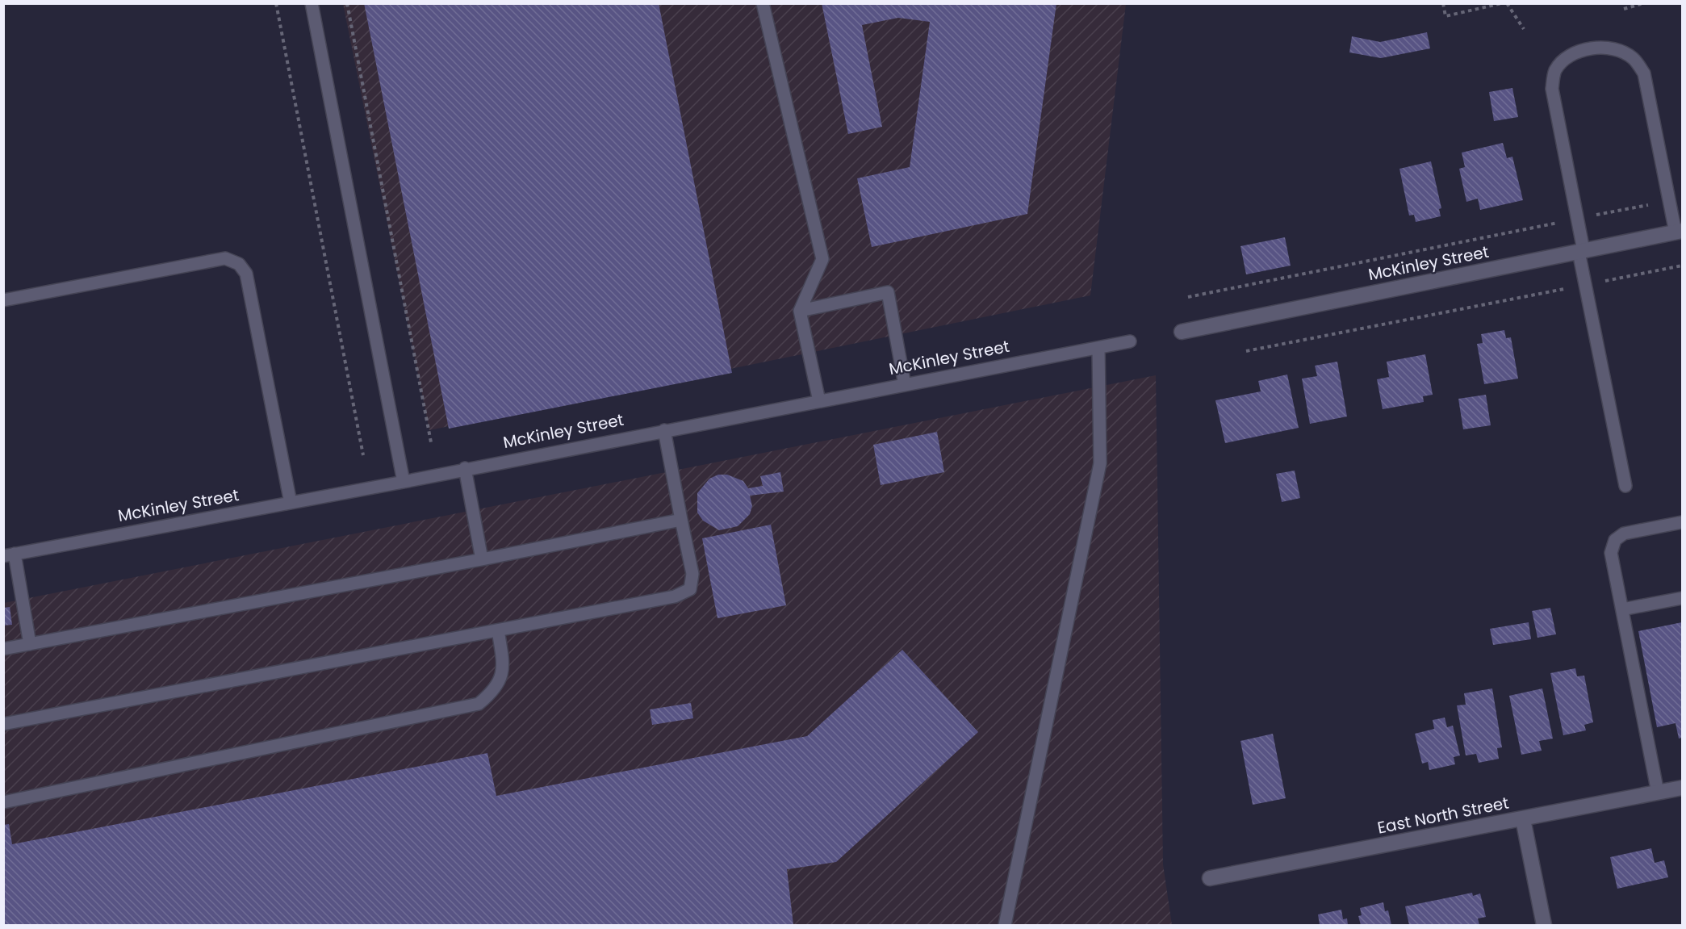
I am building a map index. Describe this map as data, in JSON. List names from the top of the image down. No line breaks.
{"streets":{"street":["McKinley Street","East North Street"]}}
